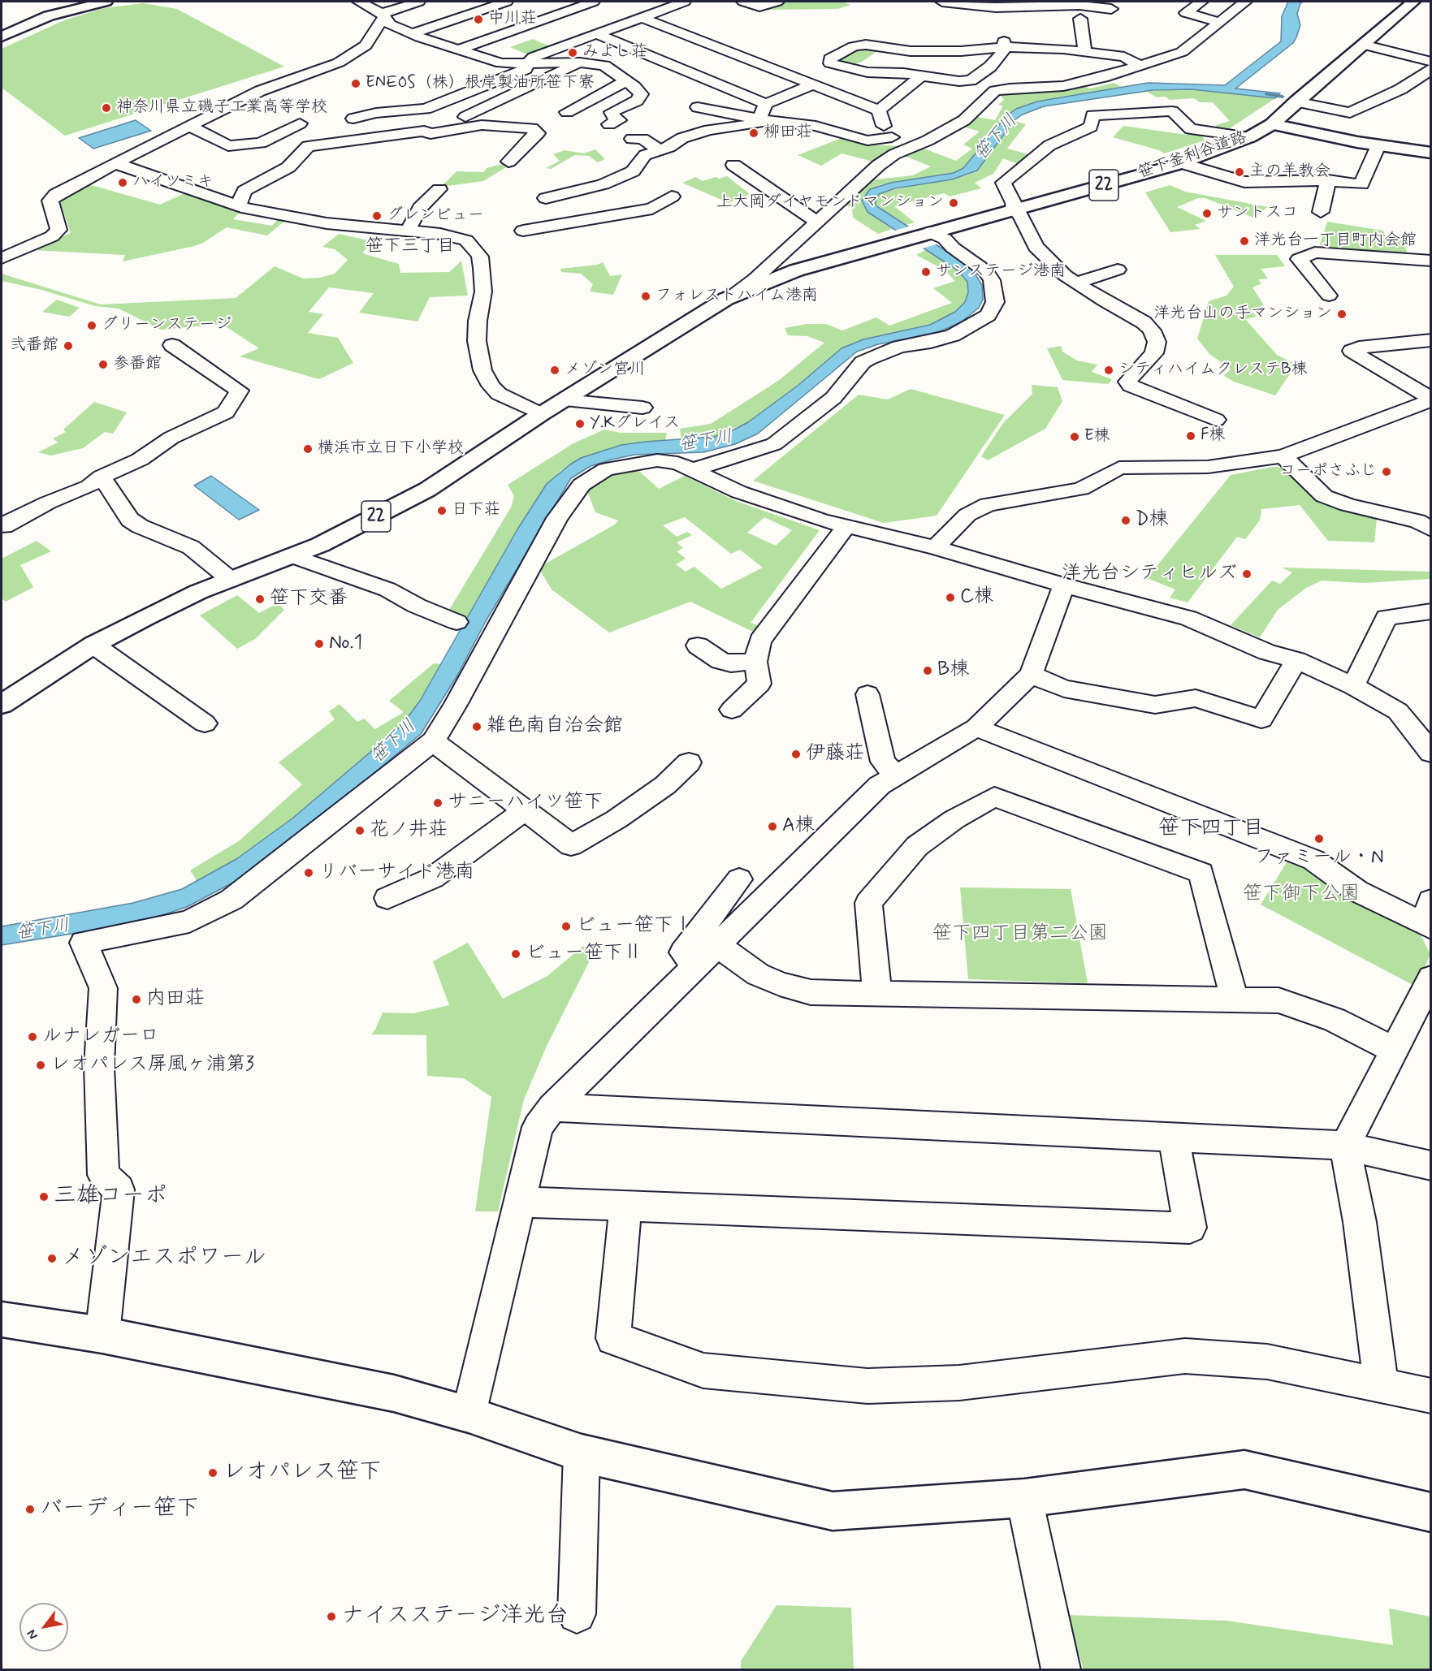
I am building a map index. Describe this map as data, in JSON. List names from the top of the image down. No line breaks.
{"streets":{"main road":["笹下釜利谷道路","22"]},"crossings":[["笹下釜利谷道路","22"]],"districts":["笹下三丁目","笹下四丁目"],"water":["笹下川"],"parks":["笹下御下公園","笹下四丁目第二公園"],"places":["中川荘","みよし荘","ENEOS（株）根岸製油所笹下寮","神奈川県立磯子工業高等学校","柳田荘","主の羊教会","ハイツミキ","上大岡ダイヤモンドマンション","サントスコ","グレンビュー","洋光台一丁目町内会館","サンステージ港南","フォレストハイム港南","洋光台山の手マンション","グリーンステージ","弐番館","参番館","メゾン宮川","シティハイムクレステB棟","Y.Kグレイス","F棟","E棟","横浜市立日下小学校","コーポさふじ","日下荘","D棟","洋光台シティヒルズ","C棟","笹下交番","No.1","B棟","雑色南自治会館","伊藤荘","サニーハイツ笹下","A棟","花ノ井荘","ファミール・N","リバーサイド港南","ビュー笹下Ⅰ","ビュー笹下Ⅱ","内田荘","ルナレガーロ","レオパレス屏風ヶ浦第3","三雄コーポ","メゾンエスポワール","レオパレス笹下","バーディー笹下","ナイスステージ洋光台"],"north":"bottom left"}
